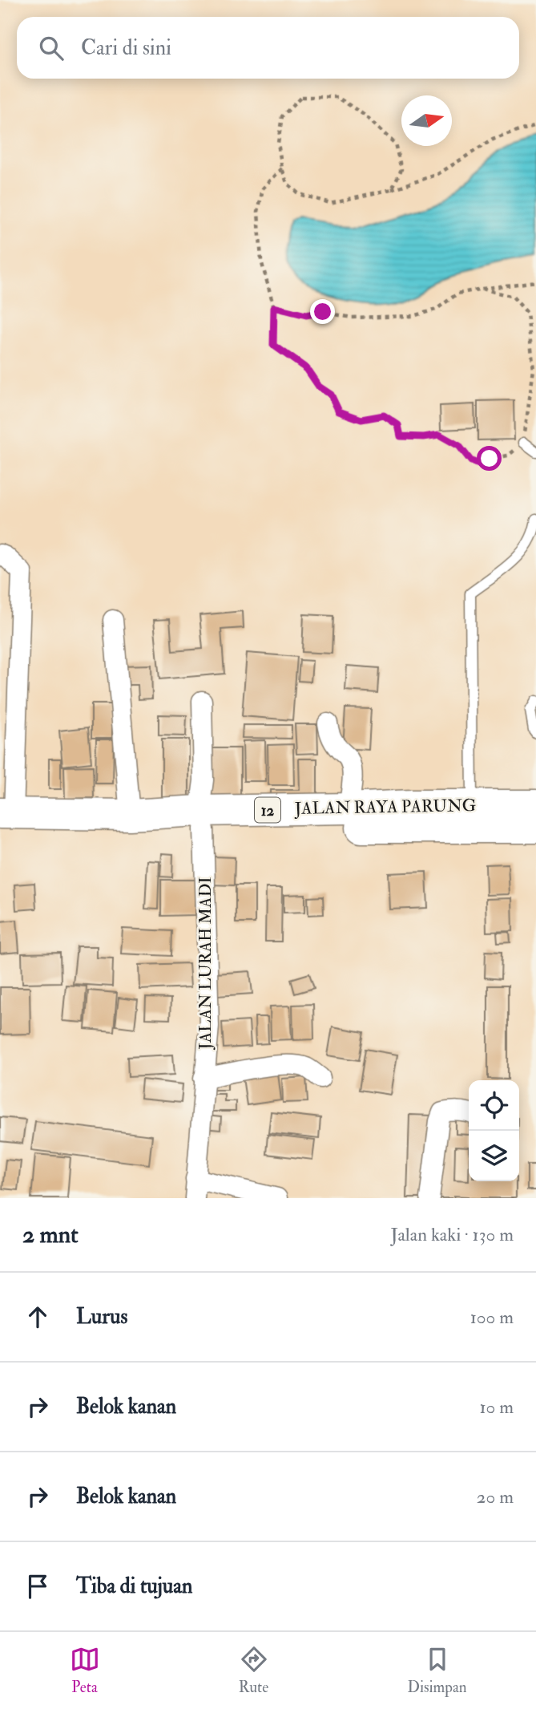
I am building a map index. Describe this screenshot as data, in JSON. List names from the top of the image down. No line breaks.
{"streets":{"highway":["JALAN RAYA PARUNG","12"],"street":["JALAN LURAH MADI"]},"crossings":[["JALAN RAYA PARUNG","JALAN LURAH MADI"]],"north":"right","page":{"search":"Cari di sini","heading":["2 mnt","Jalan kaki · 130 m"],"list":[["Lurus","100 m"],["Belok kanan","10 m"],["Belok kanan","20 m"],"Tiba di tujuan"],"nav":["Peta","Rute","Disimpan"]}}
